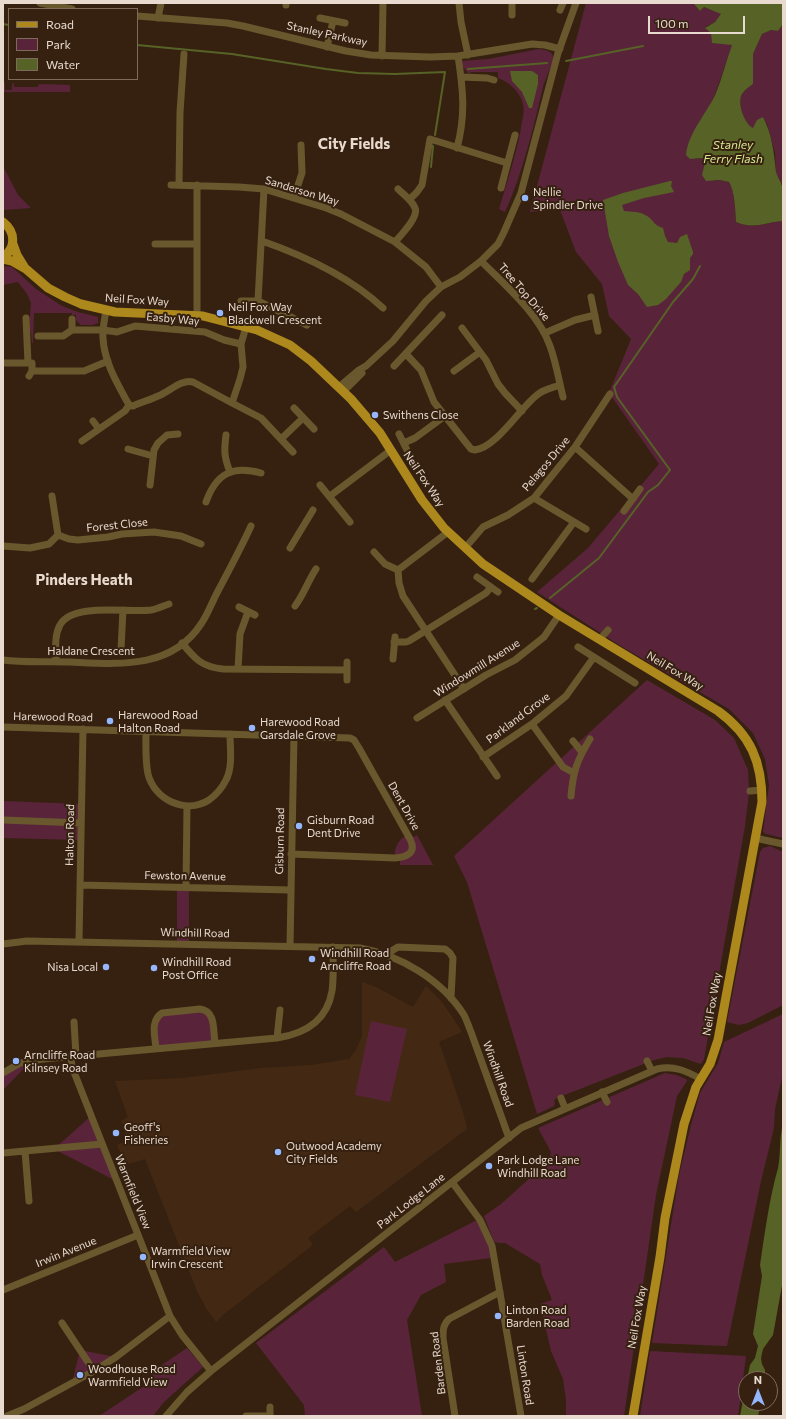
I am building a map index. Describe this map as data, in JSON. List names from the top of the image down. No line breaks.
{"streets":{"main road":["Neil Fox Way"],"street":["Stanley Parkway","Sanderson Way","Tree Top Drive","Easby Way","Pelagos Drive","Forest Close","Haldane Crescent","Windowmill Avenue","Harewood Road","Parkland Grove","Dent Drive","Halton Road","Gisburn Road","Fewston Avenue","Windhill Road","Warmfield View","Park Lodge Lane","Irwin Avenue","Barden Road","Linton Road"]},"crossings":[["Neil Fox Way","Pelagos Drive"],["Neil Fox Way","Windowmill Avenue"],["Neil Fox Way","Park Lodge Lane"],["Harewood Road","Dent Drive"],["Harewood Road","Halton Road"],["Harewood Road","Gisburn Road"],["Dent Drive","Gisburn Road"],["Halton Road","Fewston Avenue"],["Halton Road","Windhill Road"],["Gisburn Road","Fewston Avenue"],["Gisburn Road","Windhill Road"],["Windhill Road","Park Lodge Lane"],["Warmfield View","Park Lodge Lane"],["Warmfield View","Irwin Avenue"],["Park Lodge Lane","Linton Road"],["Barden Road","Linton Road"]],"districts":["City Fields","Pinders Heath"],"water":["Stanley Ferry Flash"],"places":["Nellie Spindler Drive","Neil Fox Way Blackwell Crescent","Swithens Close","Harewood Road Halton Road","Harewood Road Garsdale Grove","Gisburn Road Dent Drive","Windhill Road Arncliffe Road","Nisa Local","Windhill Road Post Office","Arncliffe Road Kilnsey Road","Geoff's Fisheries","Outwood Academy City Fields","Park Lodge Lane Windhill Road","Warmfield View Irwin Crescent","Linton Road Barden Road","Woodhouse Road Warmfield View"],"legend":["Road","Park","Water"],"scale_bar":"100 m","north":"top"}
